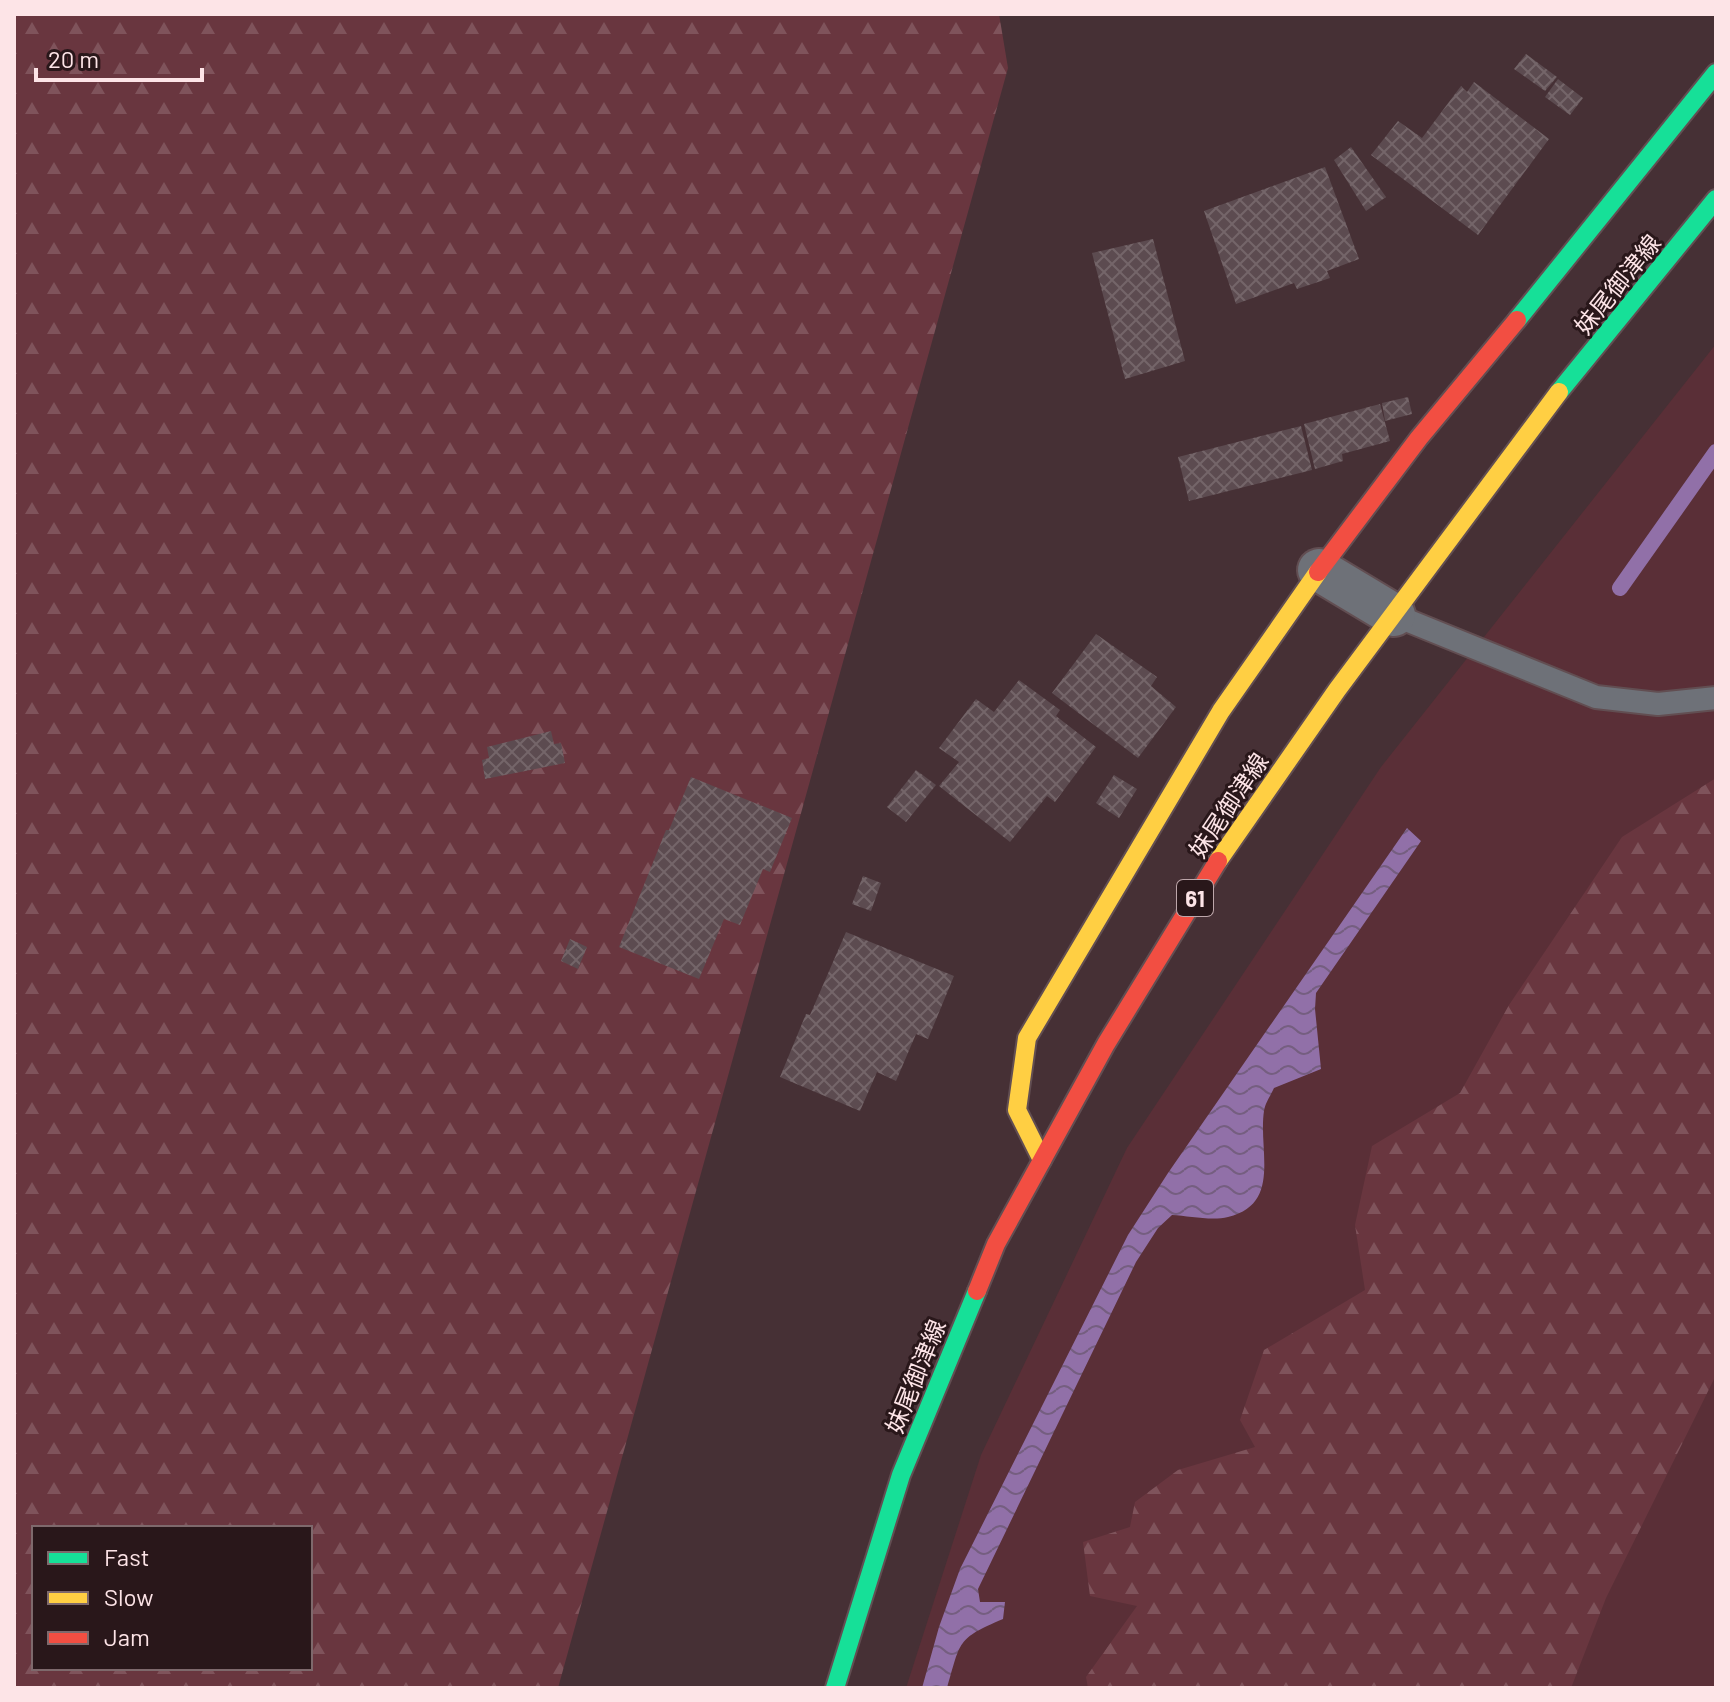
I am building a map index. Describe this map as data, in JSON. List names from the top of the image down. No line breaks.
{"streets":{"main road":["妹尾御津線","61"]},"legend":["Fast","Slow","Jam"],"scale_bar":"20 m"}
